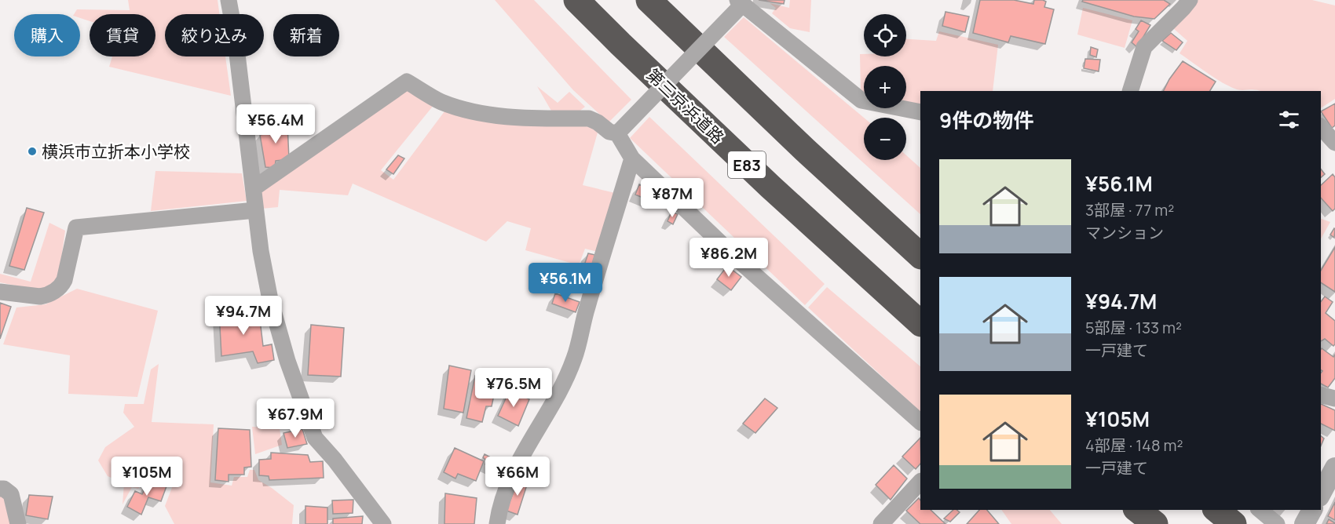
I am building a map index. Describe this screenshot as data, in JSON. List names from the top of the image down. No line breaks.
{"streets":{"highway":["第三京浜道路","E83"]},"places":["横浜市立折本小学校"],"page":{"map_buttons":["+","−"],"chip":["購入","賃貸","絞り込み","新着"],"heading":"9件の物件","price":["¥56.4M","¥87M","¥86.2M","¥56.1M","¥94.7M","¥76.5M","¥67.9M","¥105M","¥66M"],"list":[{"name":"¥56.1M","note":"3部屋 · 77 m² · マンション"},{"name":"¥94.7M","note":"5部屋 · 133 m² · 一戸建て"},{"name":"¥105M","note":"4部屋 · 148 m² · 一戸建て"}]}}
